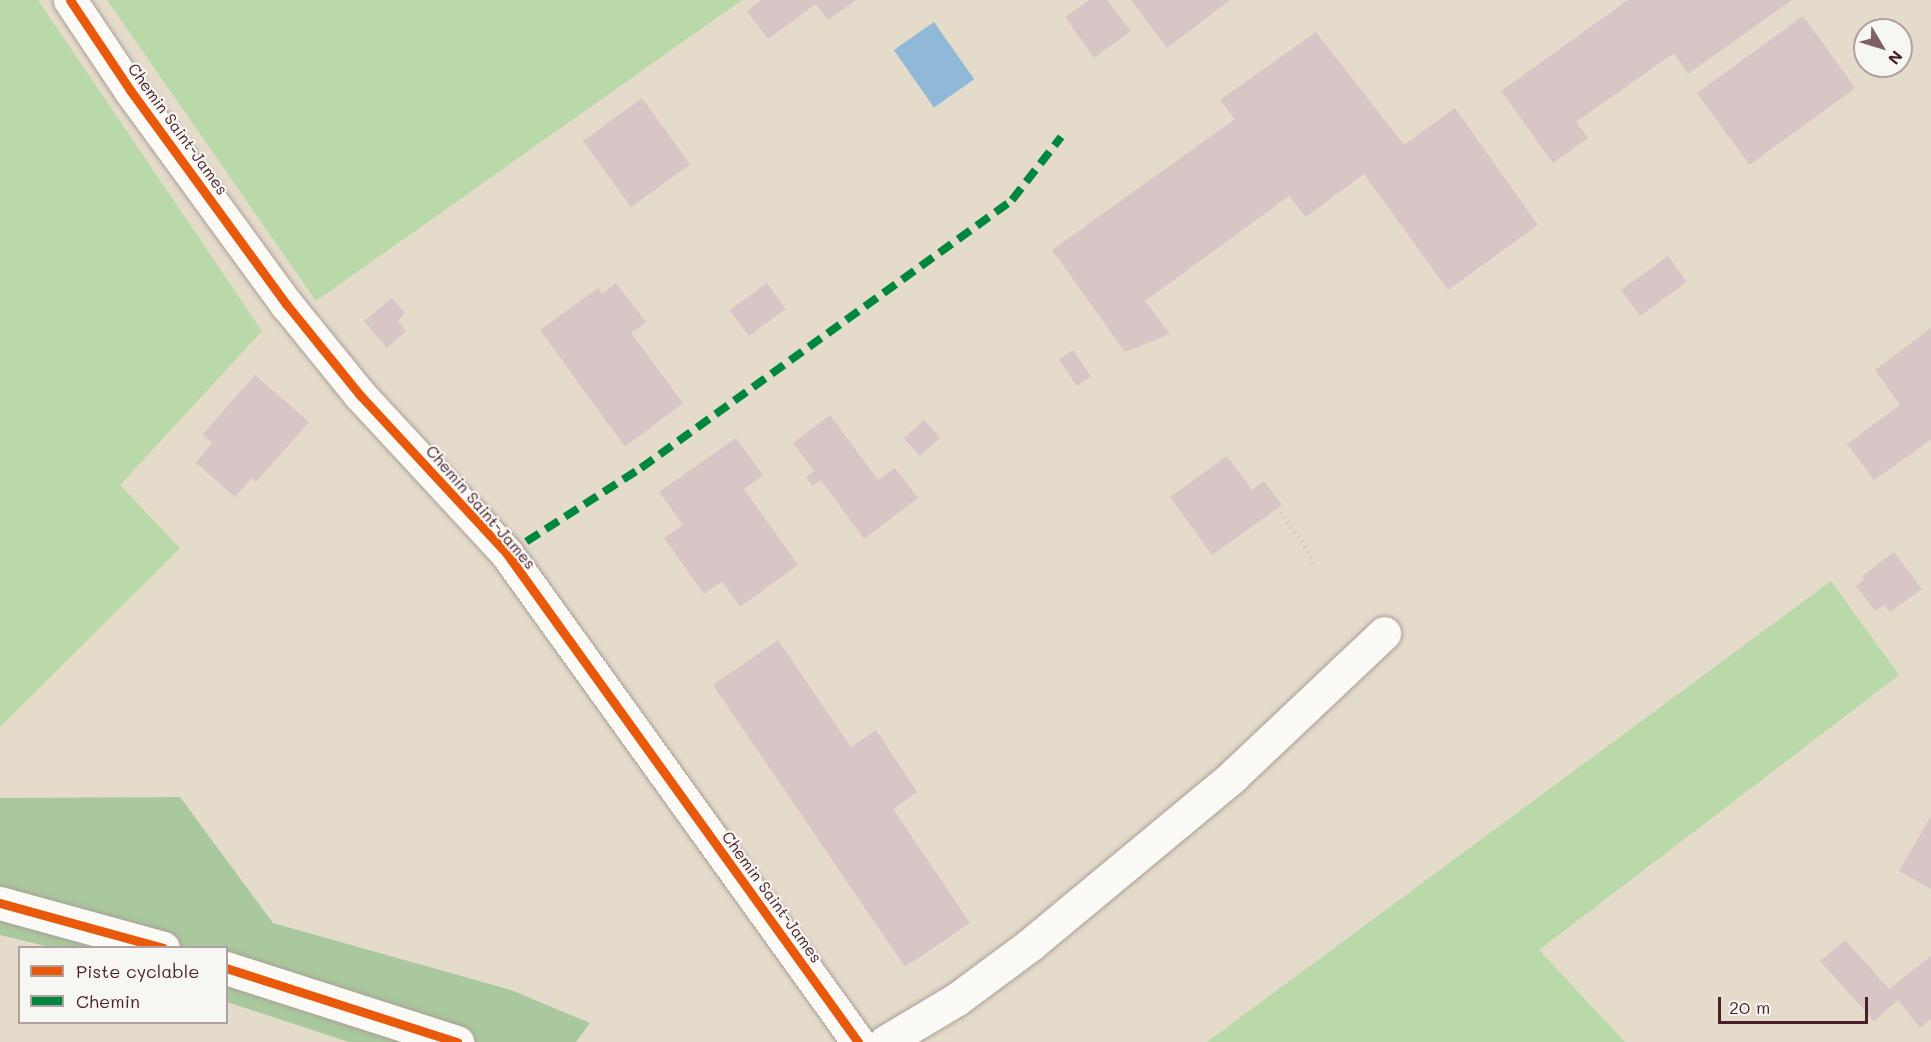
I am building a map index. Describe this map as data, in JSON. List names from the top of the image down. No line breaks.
{"streets":{"street":["Chemin Saint-James"]},"legend":["Piste cyclable","Chemin"],"scale_bar":"20 m","north":"bottom right"}
